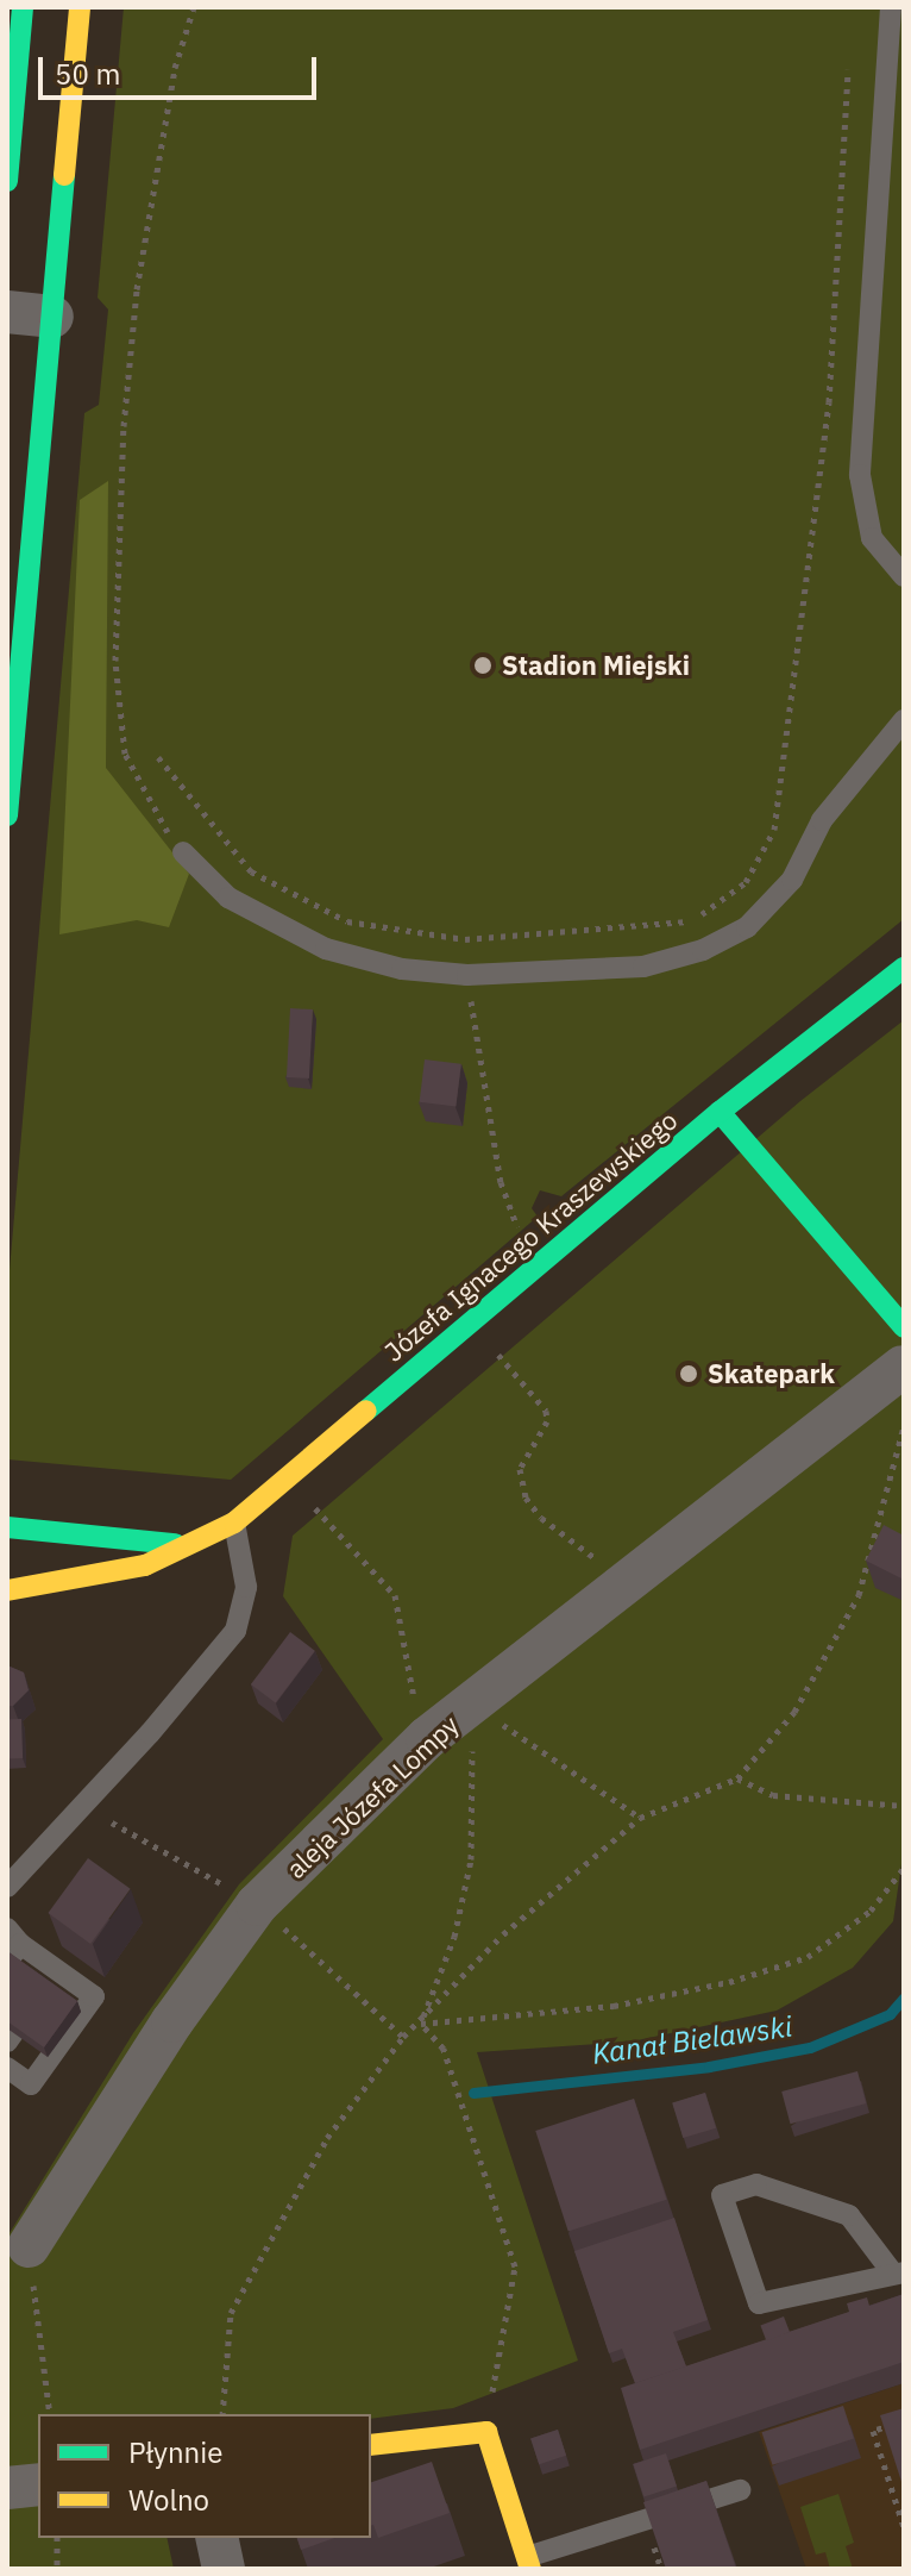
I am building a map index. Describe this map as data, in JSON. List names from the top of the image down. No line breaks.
{"streets":{"street":["Józefa Ignacego Kraszewskiego","aleja Józefa Lompy"]},"water":["Kanał Bielawski"],"places":["Stadion Miejski","Skatepark"],"legend":["Płynnie","Wolno"],"scale_bar":"50 m"}
